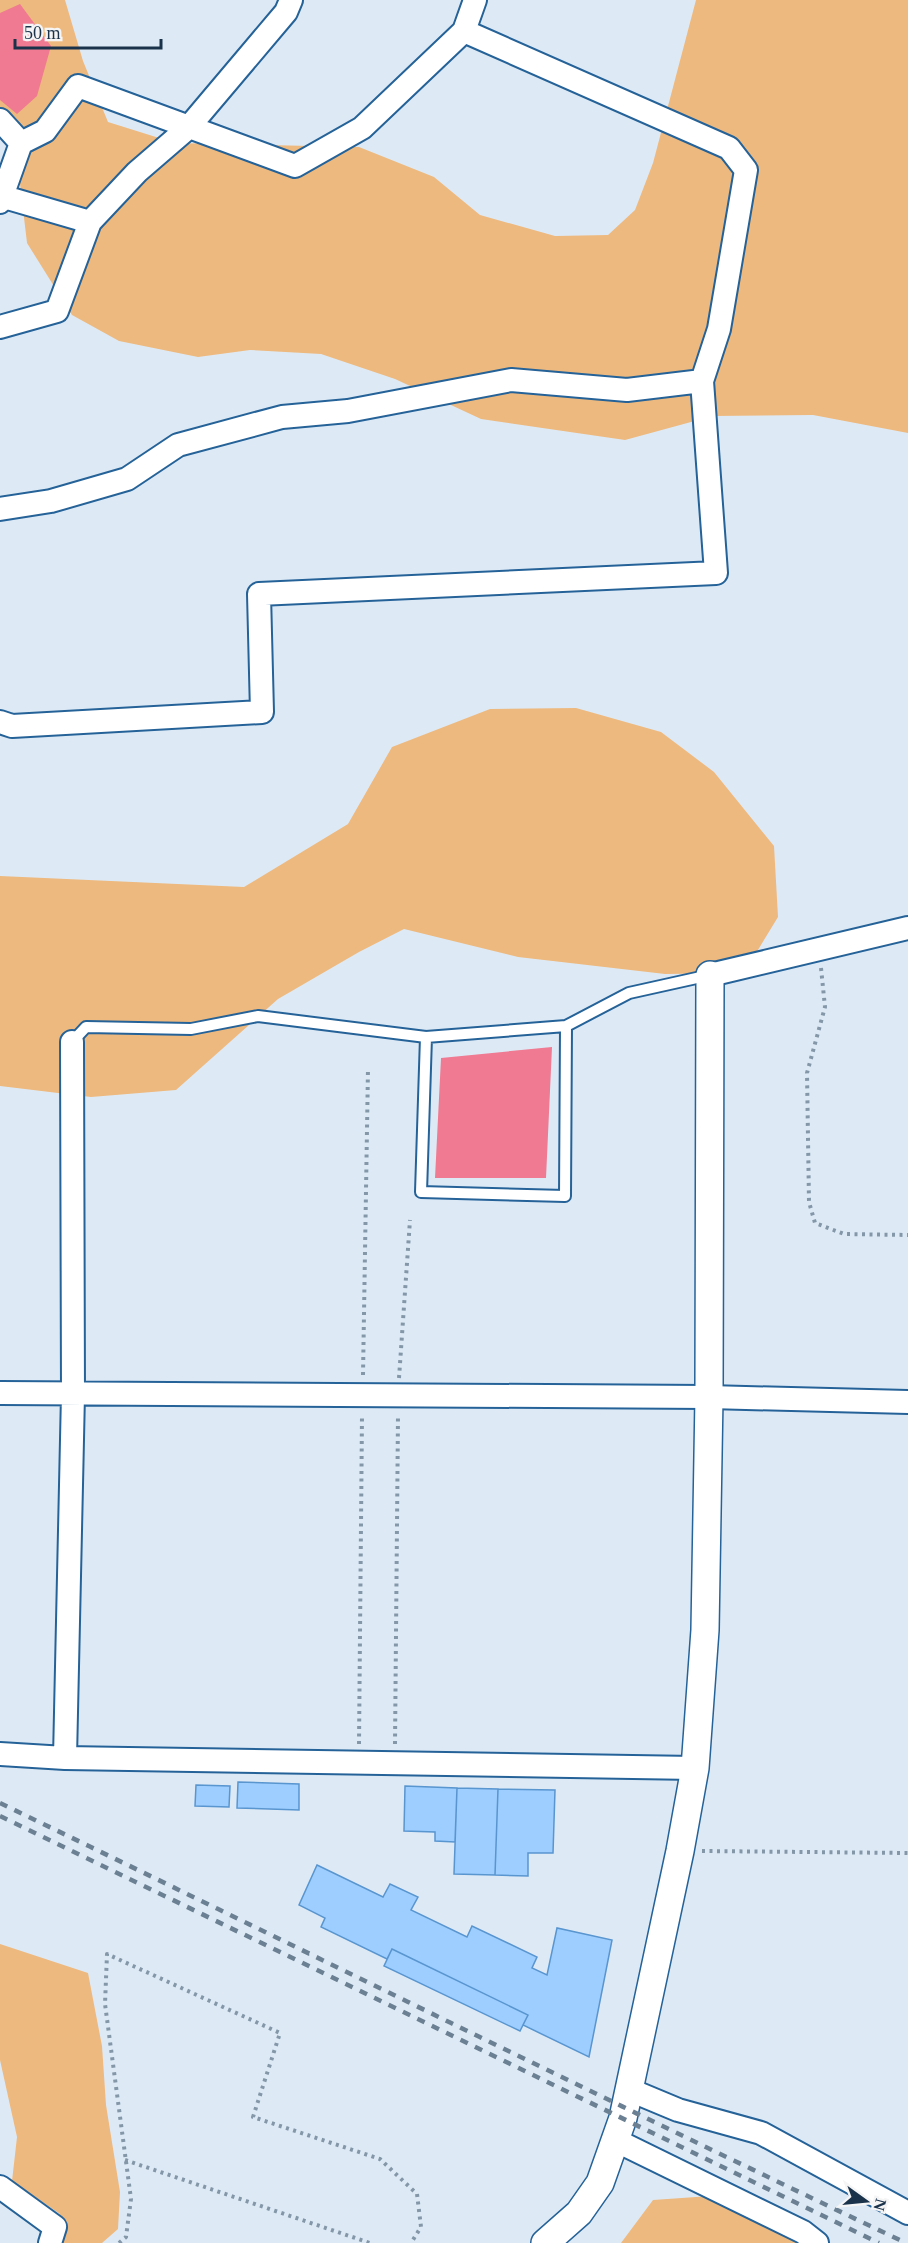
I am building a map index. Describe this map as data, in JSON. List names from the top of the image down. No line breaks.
{"scale_bar":"50 m","north":"right"}
